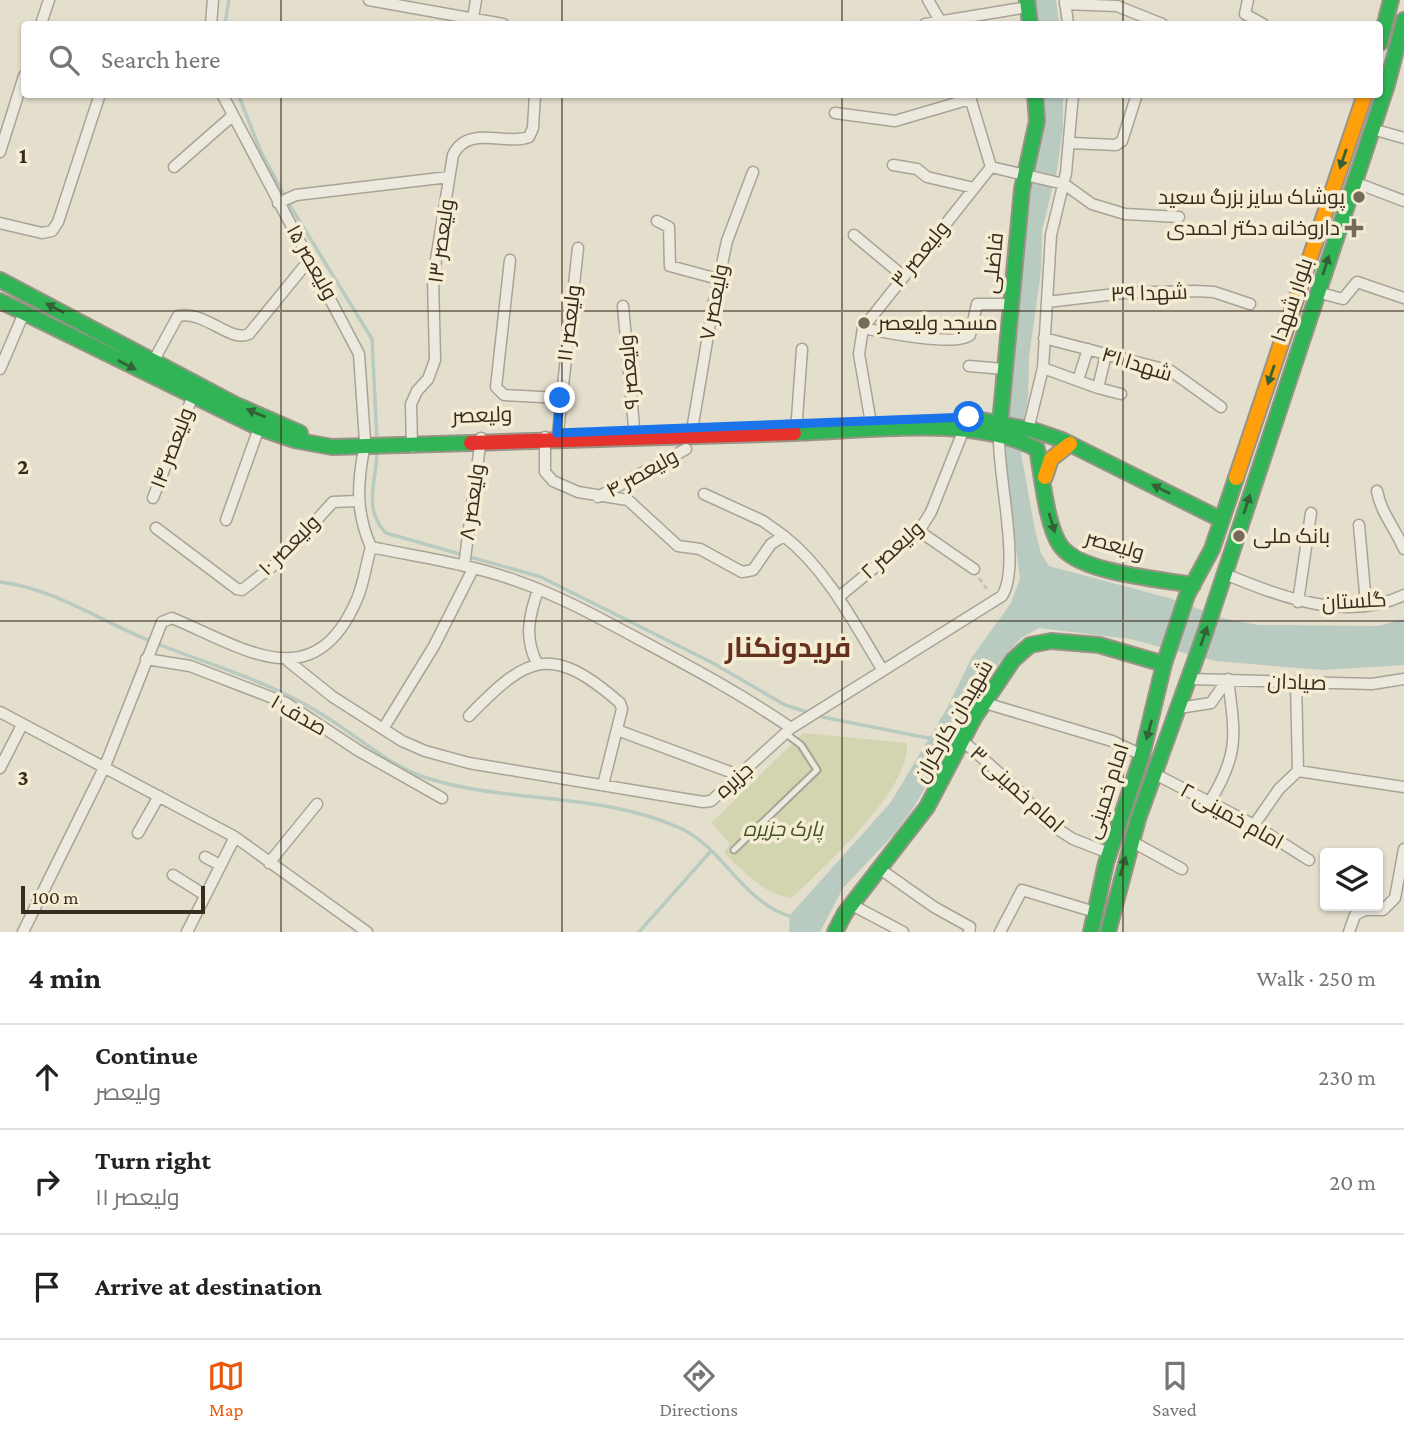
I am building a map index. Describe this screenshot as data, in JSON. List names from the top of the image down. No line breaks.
{"streets":{"main road":["فاضلی","بلوار شهدا","ولیعصر","شهیدان کارگران","امام خمینی"],"street":["ولیعصر ۱۳","ولیعصر ۳","ولیعصر ۱۵","شهدا ۳۹","ولیعصر ۷","ولیعصر ۱۱","شهدا ۴۱","ولیعصر ۹","ولیعصر ۱۴","ولیعصر ۴","ولیعصر ۸","ولیعصر ۱۰","ولیعصر ۲","گلستان","صیادان","صدف ۱","جزیره","امام خمینی ۳","امام خمینی ۲"]},"crossings":[["ولیعصر ۱۳","ولیعصر"],["ولیعصر ۱۵","ولیعصر"],["فاضلی","ولیعصر"],["بلوار شهدا","ولیعصر"],["بلوار شهدا","گلستان"],["بلوار شهدا","صیادان"],["بلوار شهدا","امام خمینی"],["ولیعصر ۷","ولیعصر"],["ولیعصر ۷","ولیعصر ۴"],["ولیعصر ۱۱","ولیعصر"],["ولیعصر ۱۱","ولیعصر ۴"],["ولیعصر ۹","ولیعصر"],["ولیعصر","ولیعصر ۱۴"],["ولیعصر","ولیعصر ۴"],["ولیعصر","ولیعصر ۸"],["ولیعصر","ولیعصر ۲"],["ولیعصر","امام خمینی"],["ولیعصر ۸","جزیره"],["صیادان","امام خمینی"],["شهیدان کارگران","امام خمینی ۳"],["شهیدان کارگران","امام خمینی"],["امام خمینی ۳","امام خمینی"],["امام خمینی","امام خمینی ۲"]],"districts":["فریدونکنار"],"parks":["پارک جزیره"],"places":{"other":["پوشاک سایز بزرگ سعید","مسجد ولیعصر","بانک ملی"],"health":["داروخانه دکتر احمدی"]},"scale_bar":"100 m","page":{"search":"Search here","scale":"100 m","heading":["4 min","Walk · 250 m"],"list":[["Continue","ولیعصر","230 m"],["Turn right","ولیعصر ۱۱","20 m"],"Arrive at destination"],"nav":["Map","Directions","Saved"]},"grid":{"rows":["1","2","3"]}}
